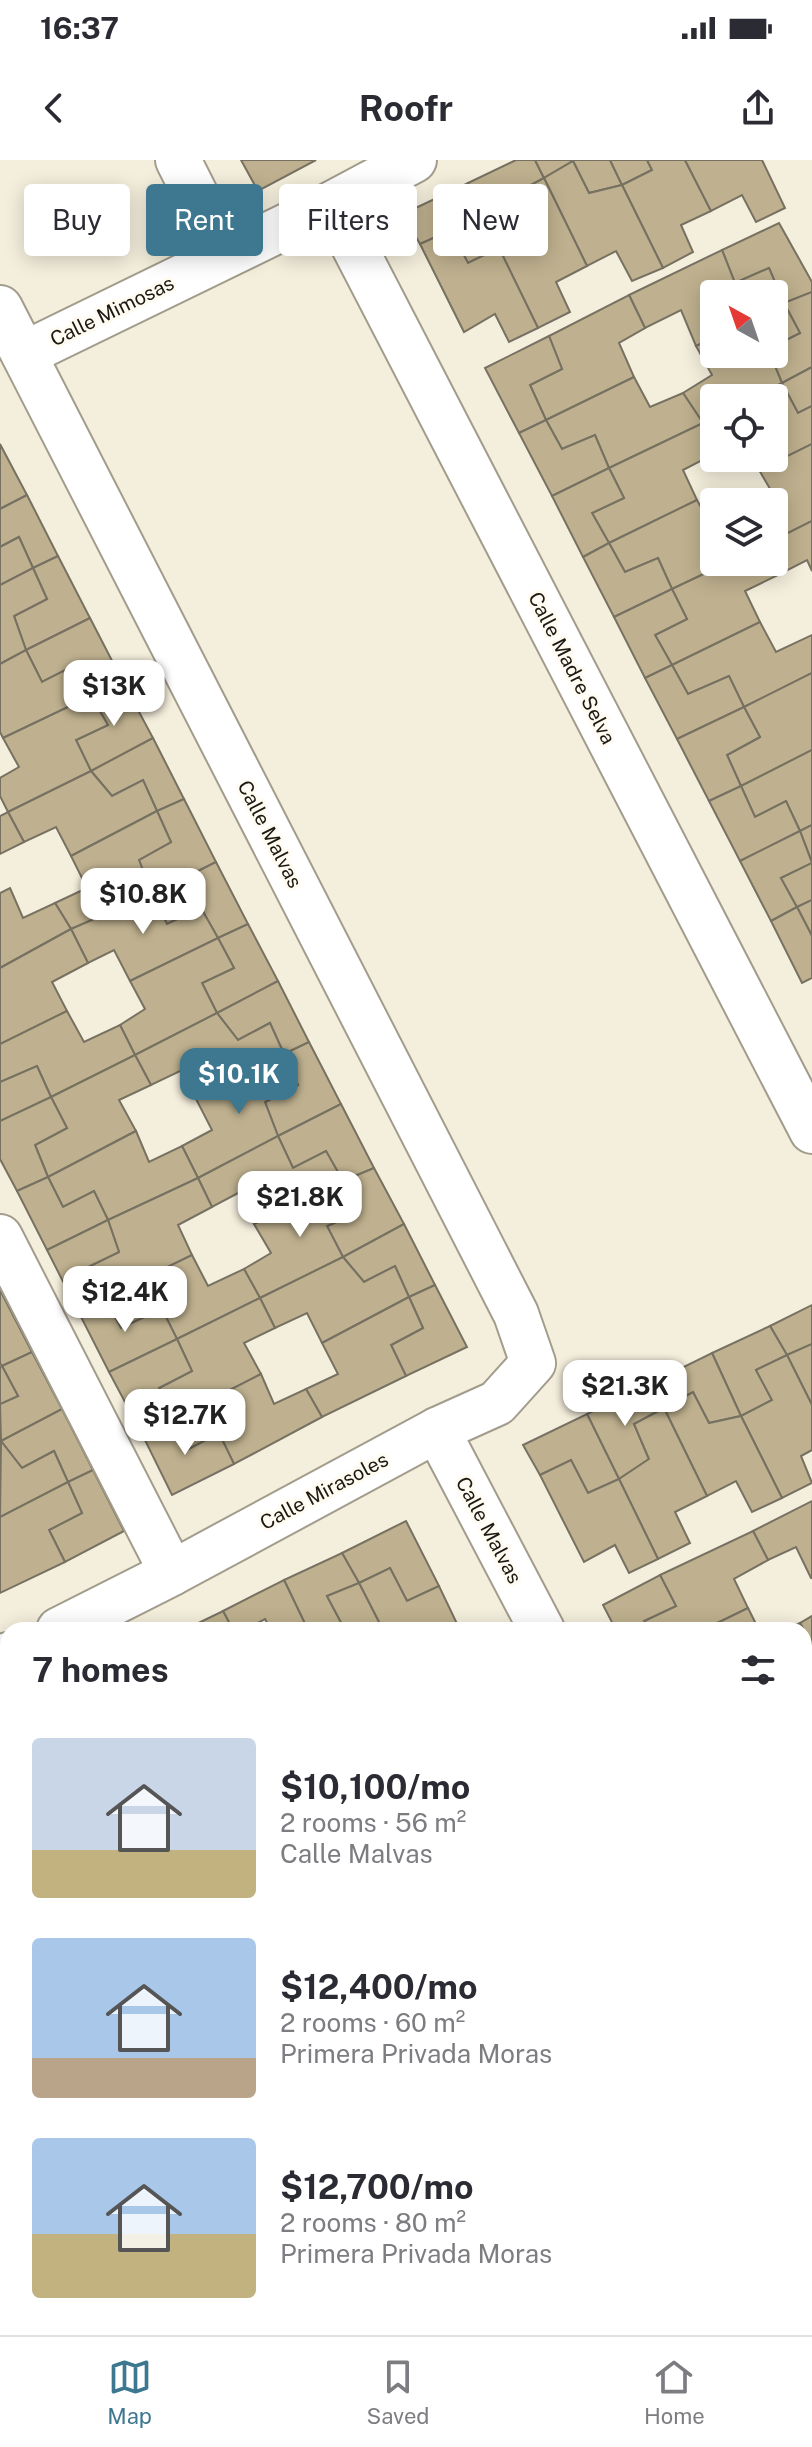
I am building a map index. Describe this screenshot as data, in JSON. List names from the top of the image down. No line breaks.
{"streets":{"street":["Calle Mimosas","Calle Madre Selva","Calle Malvas","Calle Mirasoles"]},"crossings":[["Calle Mimosas","Calle Malvas"],["Calle Malvas","Calle Mirasoles"]],"north":"top left","page":{"status":"16:37","header":"Roofr","chip":["Buy","Rent","Filters","New"],"price":["$13K","$10.8K","$10.1K","$21.8K","$12.4K","$21.3K","$12.7K"],"heading":"7 homes","list":[{"name":"$10,100/mo","note":"2 rooms · 56 m² · Calle Malvas"},{"name":"$12,400/mo","note":"2 rooms · 60 m² · Primera Privada Moras"},{"name":"$12,700/mo","note":"2 rooms · 80 m² · Primera Privada Moras"}],"tabs":["Map","Saved","Home"]}}
